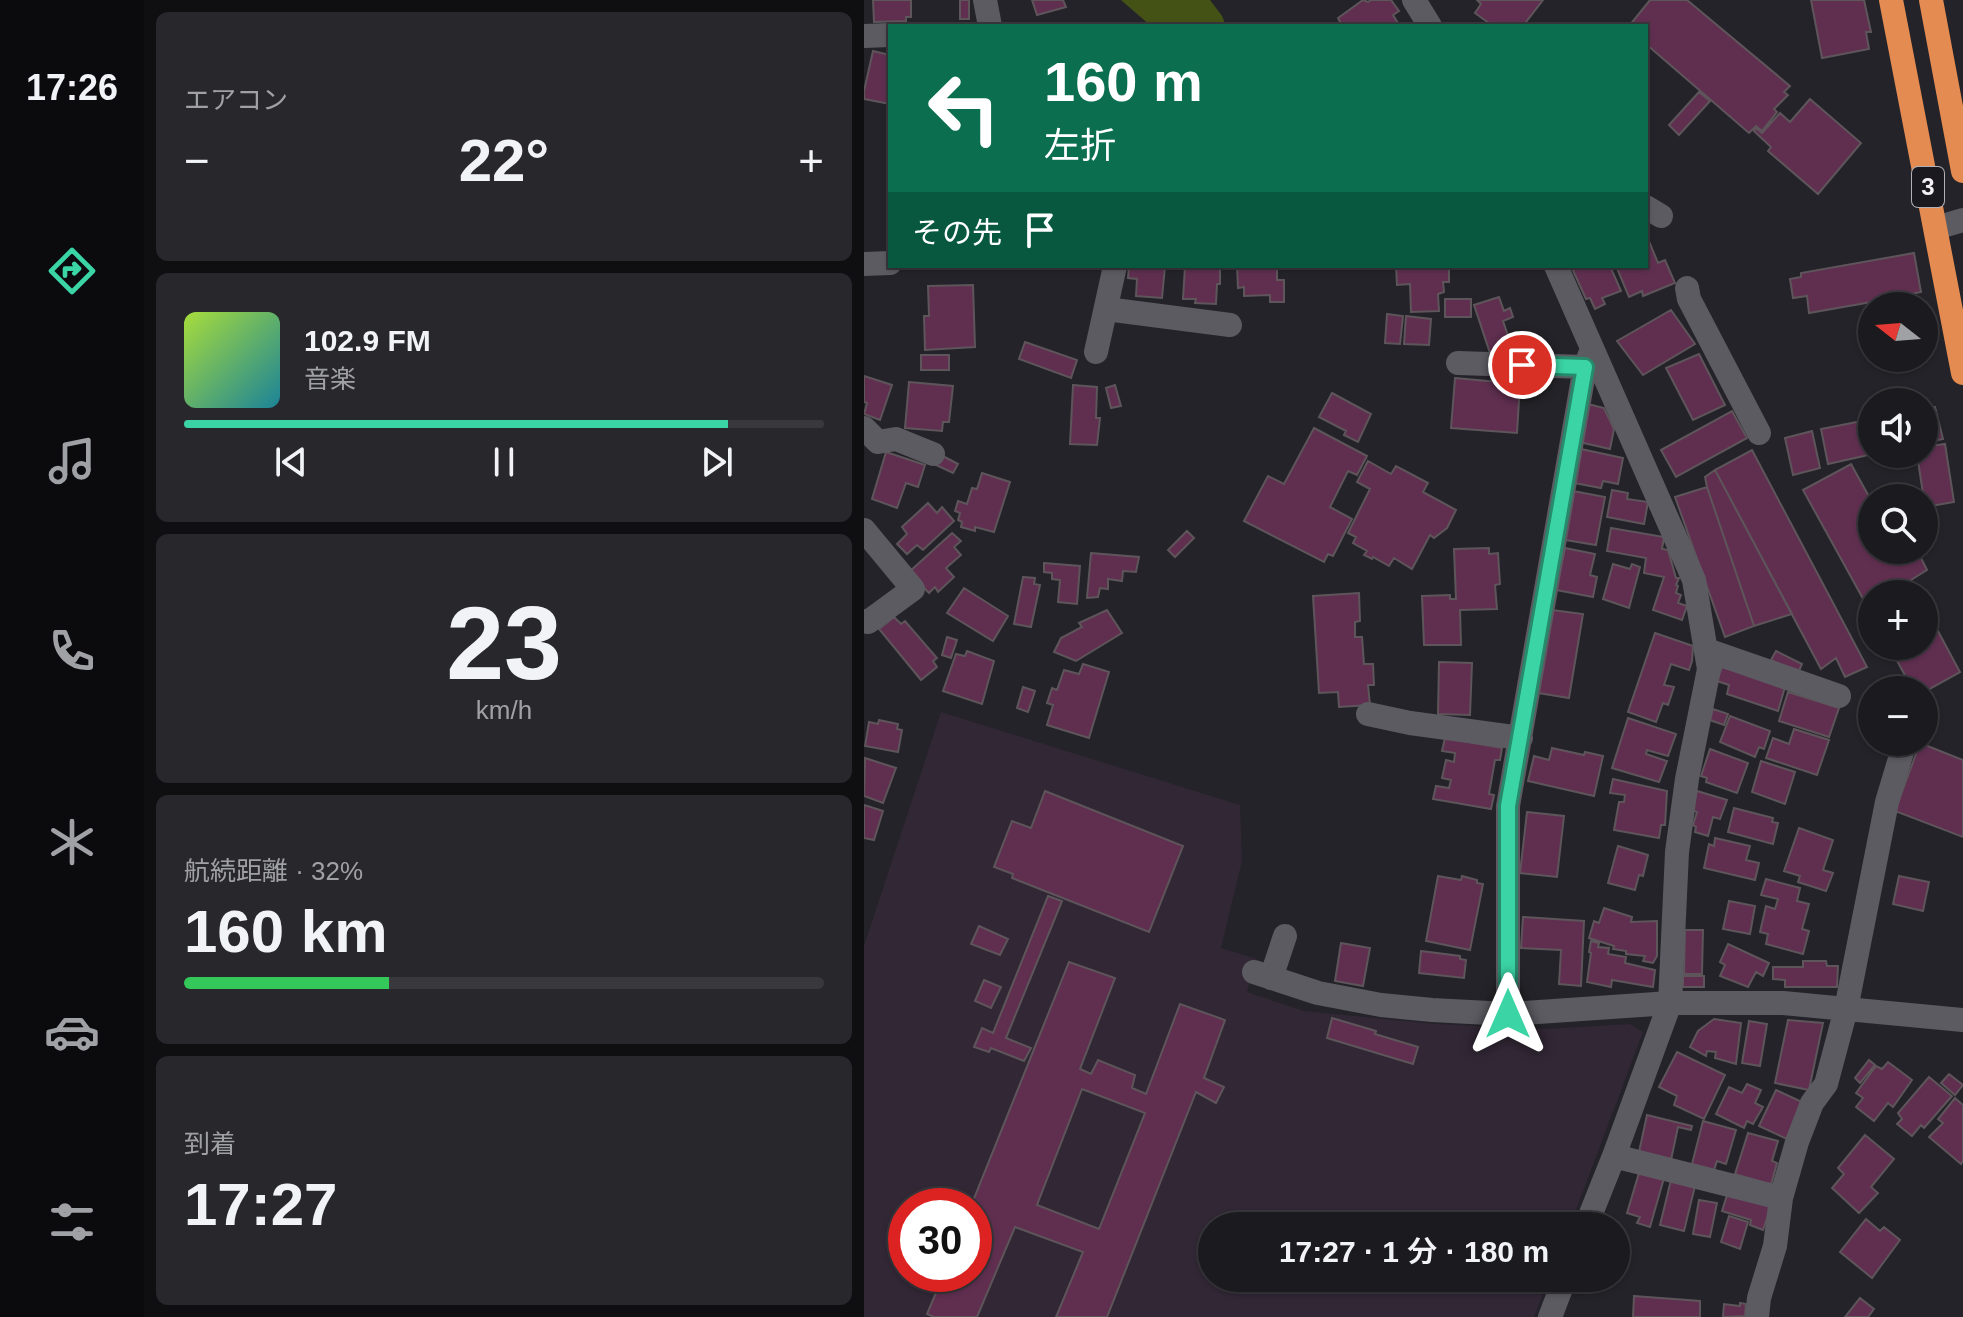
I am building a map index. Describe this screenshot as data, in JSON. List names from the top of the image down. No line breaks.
{"streets":{"highway":["3"]},"north":"left","page":{"tabs":"17:26","tile":["エアコン",["23","km/h"],["航続距離 · 32%","160 km"],["到着","17:27"]],"turn":["160 m","左折"],"heat":["−","22°","+"],"then":"その先","map_buttons":["+","−"],"song":["102.9 FM","音楽"],"limit":"30","trip":"17:27 · 1 分 · 180 m"}}
